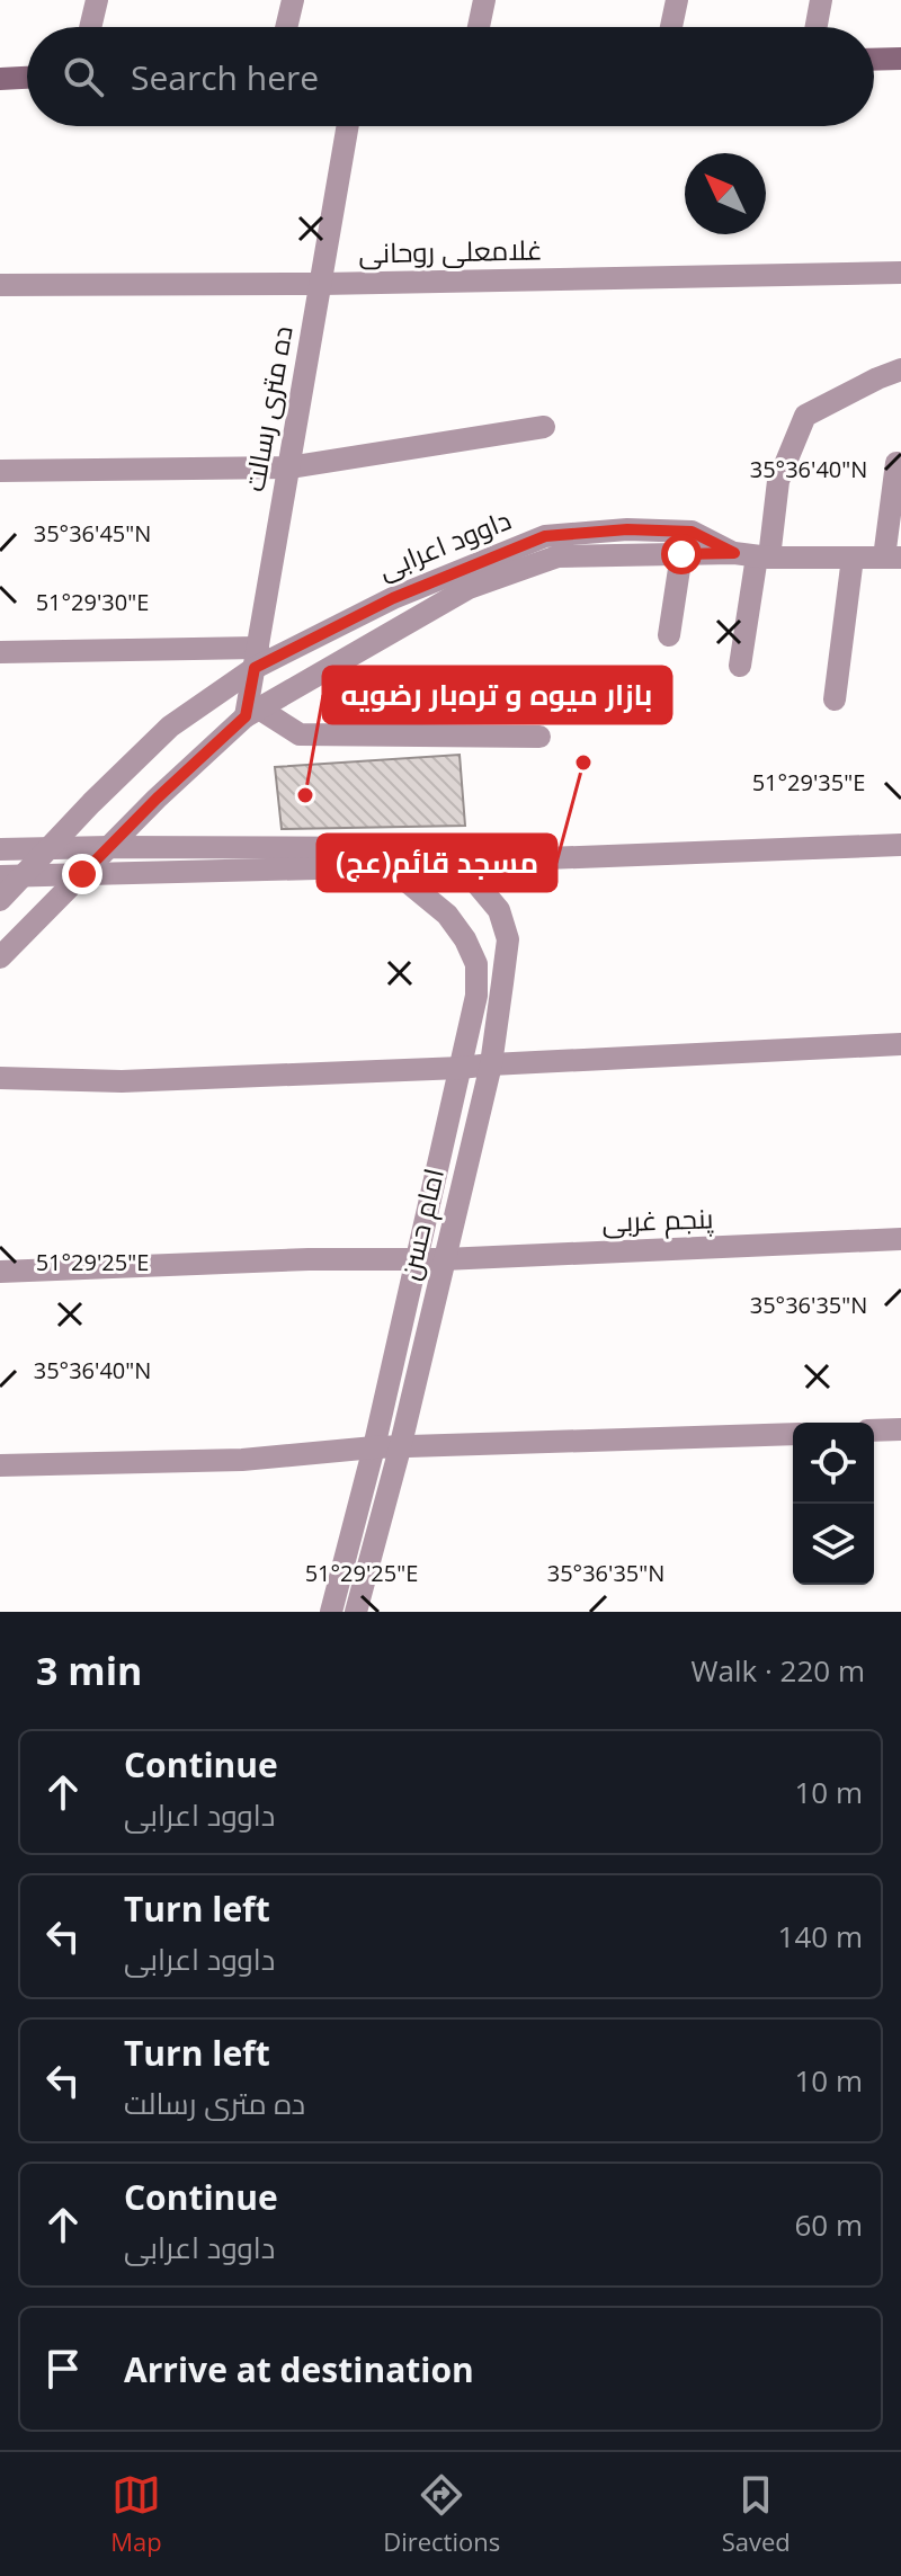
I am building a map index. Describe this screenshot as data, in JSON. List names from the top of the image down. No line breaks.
{"streets":{"street":["غلامعلی روحانی","ده متری رسالت","داوود اعرابی","پنجم غربی","امام حسن"]},"crossings":[["غلامعلی روحانی","ده متری رسالت"],["ده متری رسالت","داوود اعرابی"],["داوود اعرابی","امام حسن"],["پنجم غربی","امام حسن"]],"places":["مسجد قائم(عج)","بازار میوه و تره‌بار رضویه"],"north":"top left","page":{"search":"Search here","heading":["3 min","Walk · 220 m"],"list":[["Continue","داوود اعرابی","10 m"],["Turn left","داوود اعرابی","140 m"],["Turn left","ده متری رسالت","10 m"],["Continue","داوود اعرابی","60 m"],"Arrive at destination"],"nav":["Map","Directions","Saved"]},"coordinates":["35°36'40\"N","35°36'45\"N","51°29'30\"E","51°29'35\"E","51°29'25\"E","35°36'35\"N"]}
